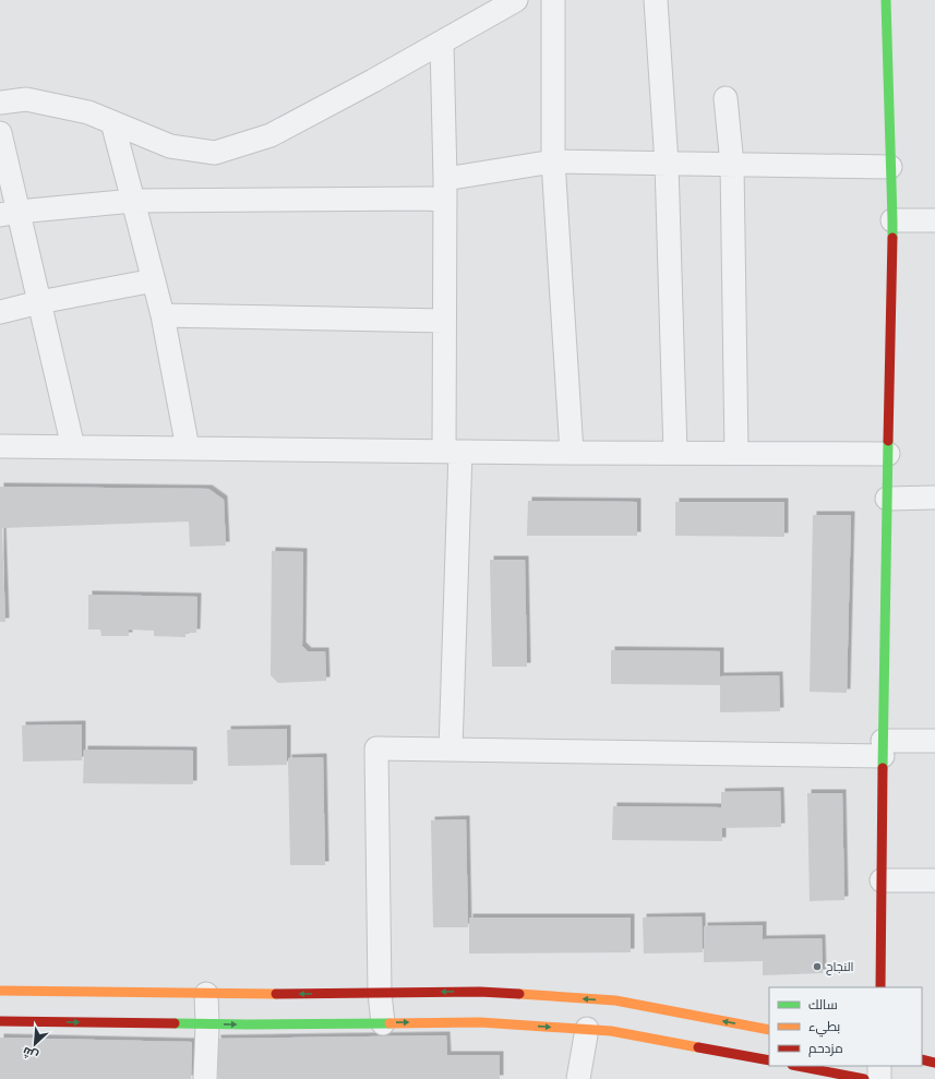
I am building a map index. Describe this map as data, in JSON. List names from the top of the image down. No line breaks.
{"places":["النجاح"],"legend":["سالك","بطيء","مزدحم"],"north":"bottom left"}
